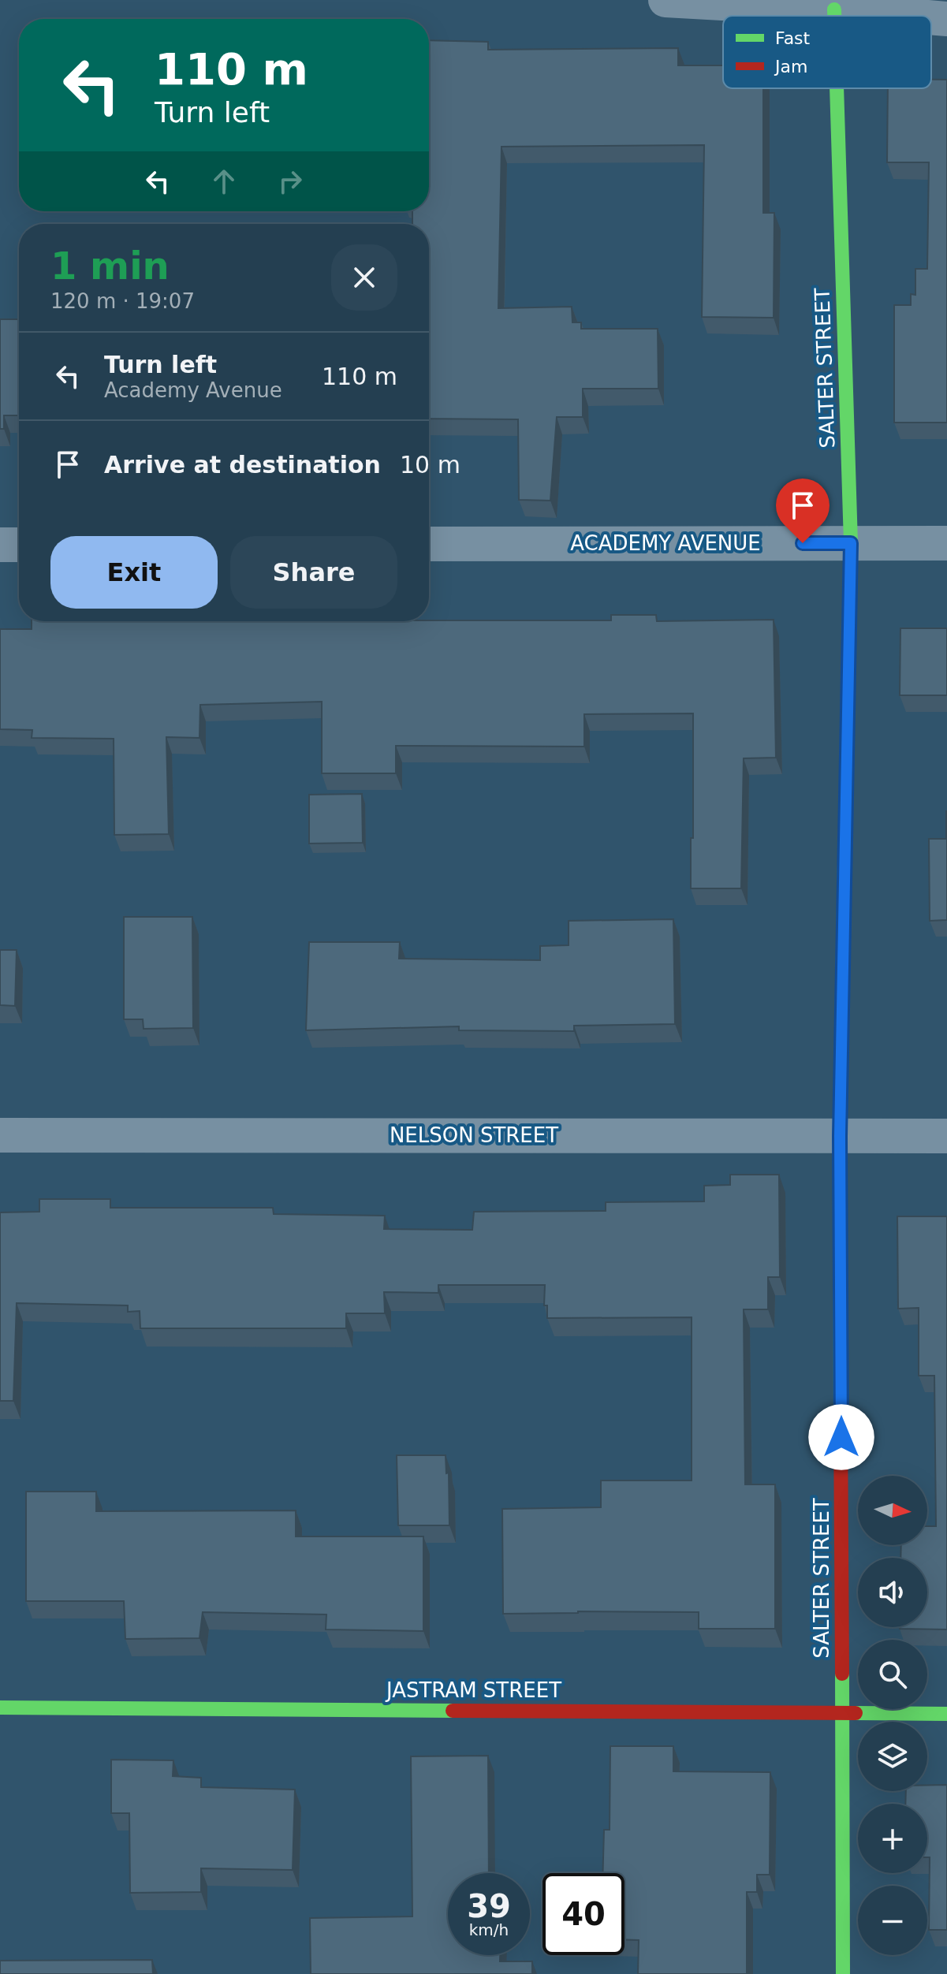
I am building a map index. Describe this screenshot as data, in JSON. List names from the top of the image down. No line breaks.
{"streets":{"street":["SALTER STREET","ACADEMY AVENUE","NELSON STREET","JASTRAM STREET"]},"crossings":[["SALTER STREET","ACADEMY AVENUE"],["SALTER STREET","NELSON STREET"],["SALTER STREET","JASTRAM STREET"]],"legend":["Fast","Jam"],"north":"right","page":{"turn":["110 m","Turn left"],"heading":["1 min","120 m · 19:07"],"list":[{"name":"Turn left","note":"Academy Avenue","value":"110 m"},{"name":"Arrive at destination","value":"10 m"}],"buttons":["Exit","Share"],"map_buttons":["+","−"],"speed":"39 km/h","limit":"40"}}
